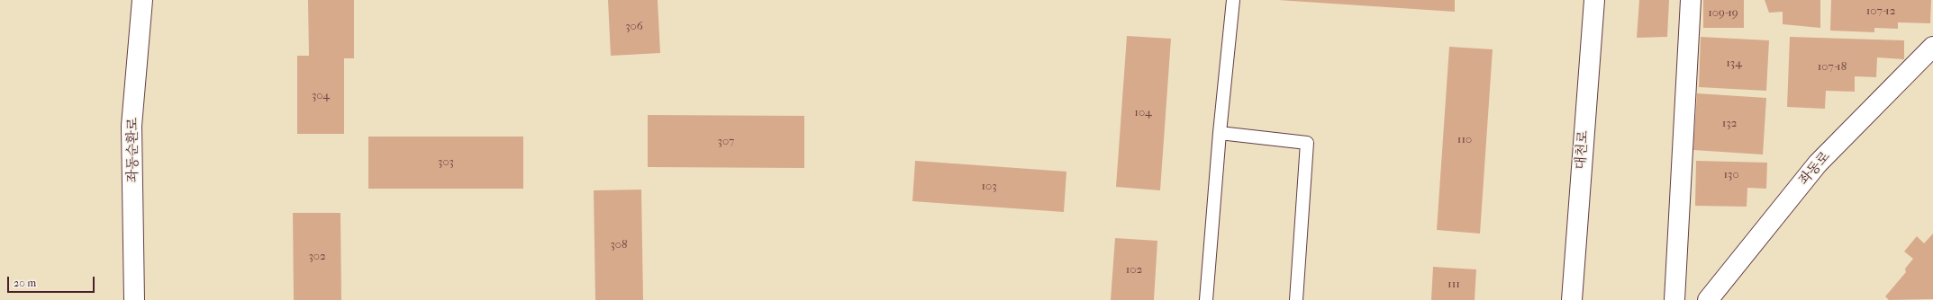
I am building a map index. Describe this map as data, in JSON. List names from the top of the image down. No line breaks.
{"streets":{"street":["좌동순환로","대천로","좌동로"]},"house_numbers":["107-12","109-19","306","134","107-18","304","104","132","110","307","303","130","103","308","302","102","111"],"scale_bar":"20 m"}
